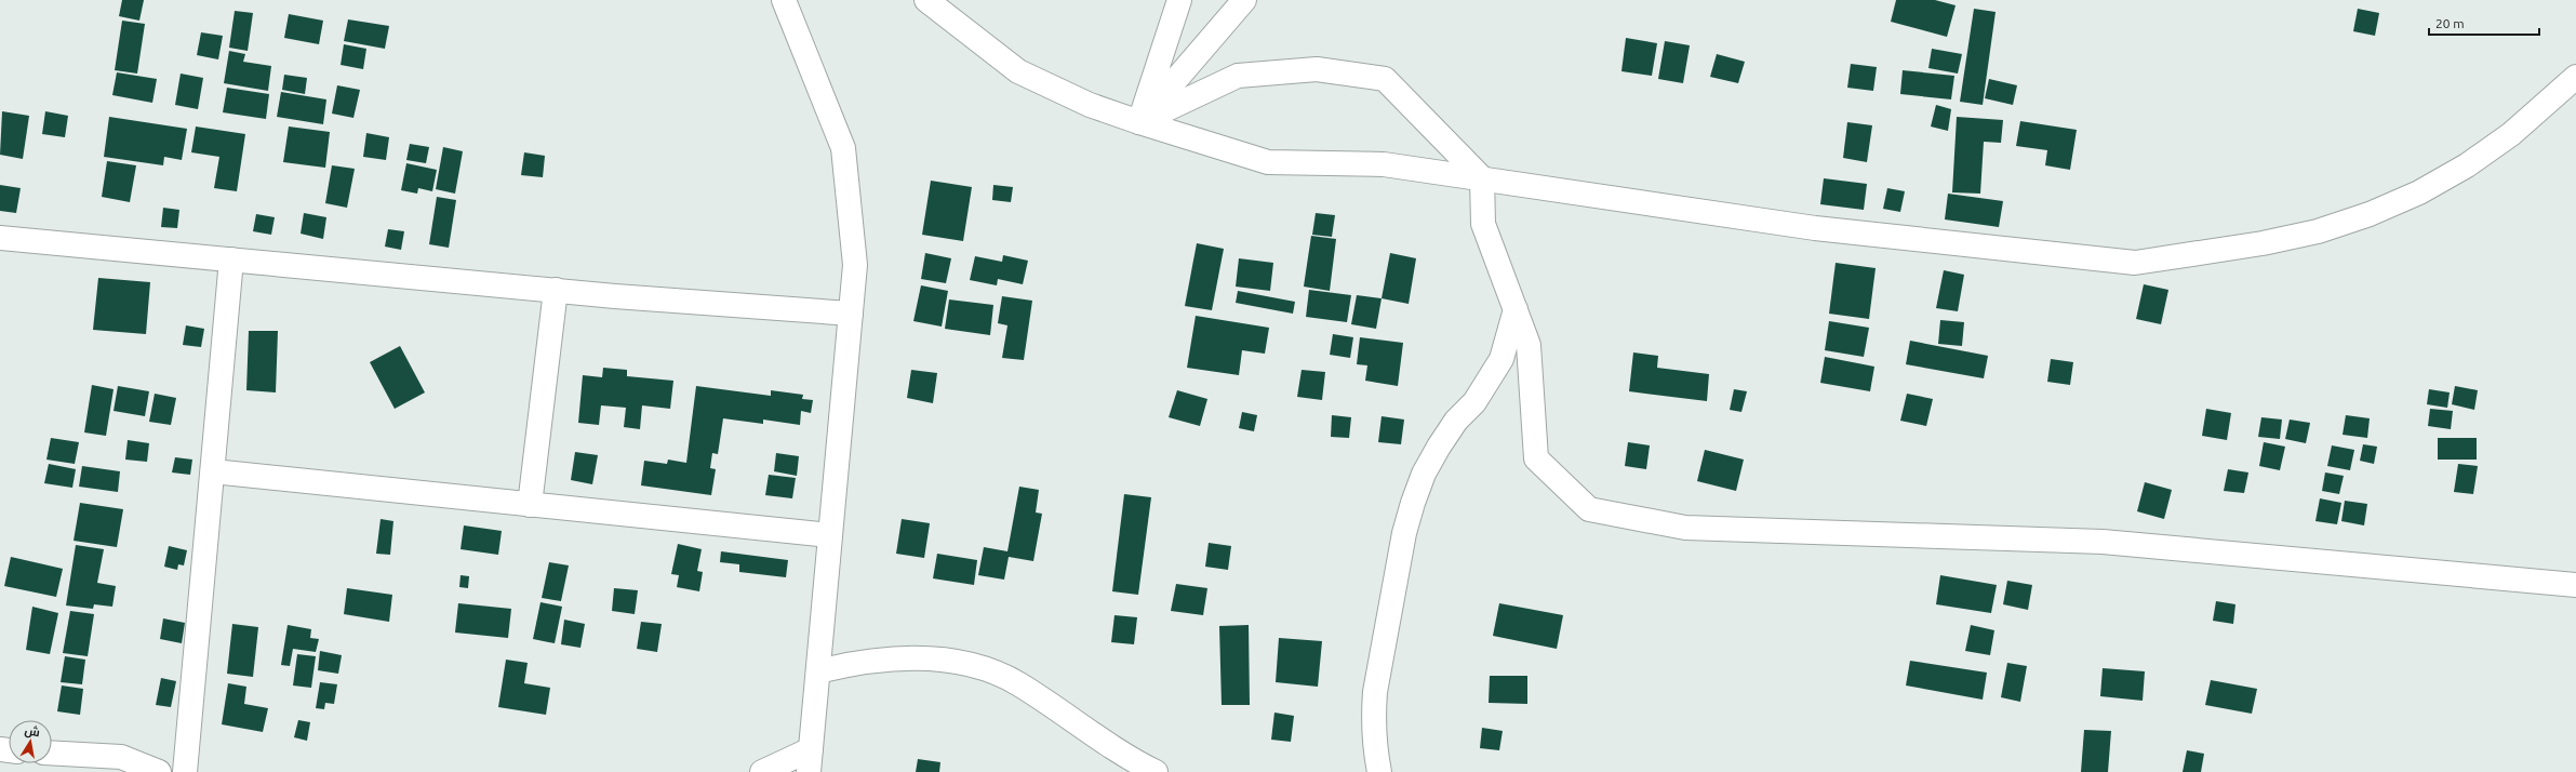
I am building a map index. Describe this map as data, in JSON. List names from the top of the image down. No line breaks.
{"scale_bar":"20 m","north":"top"}
